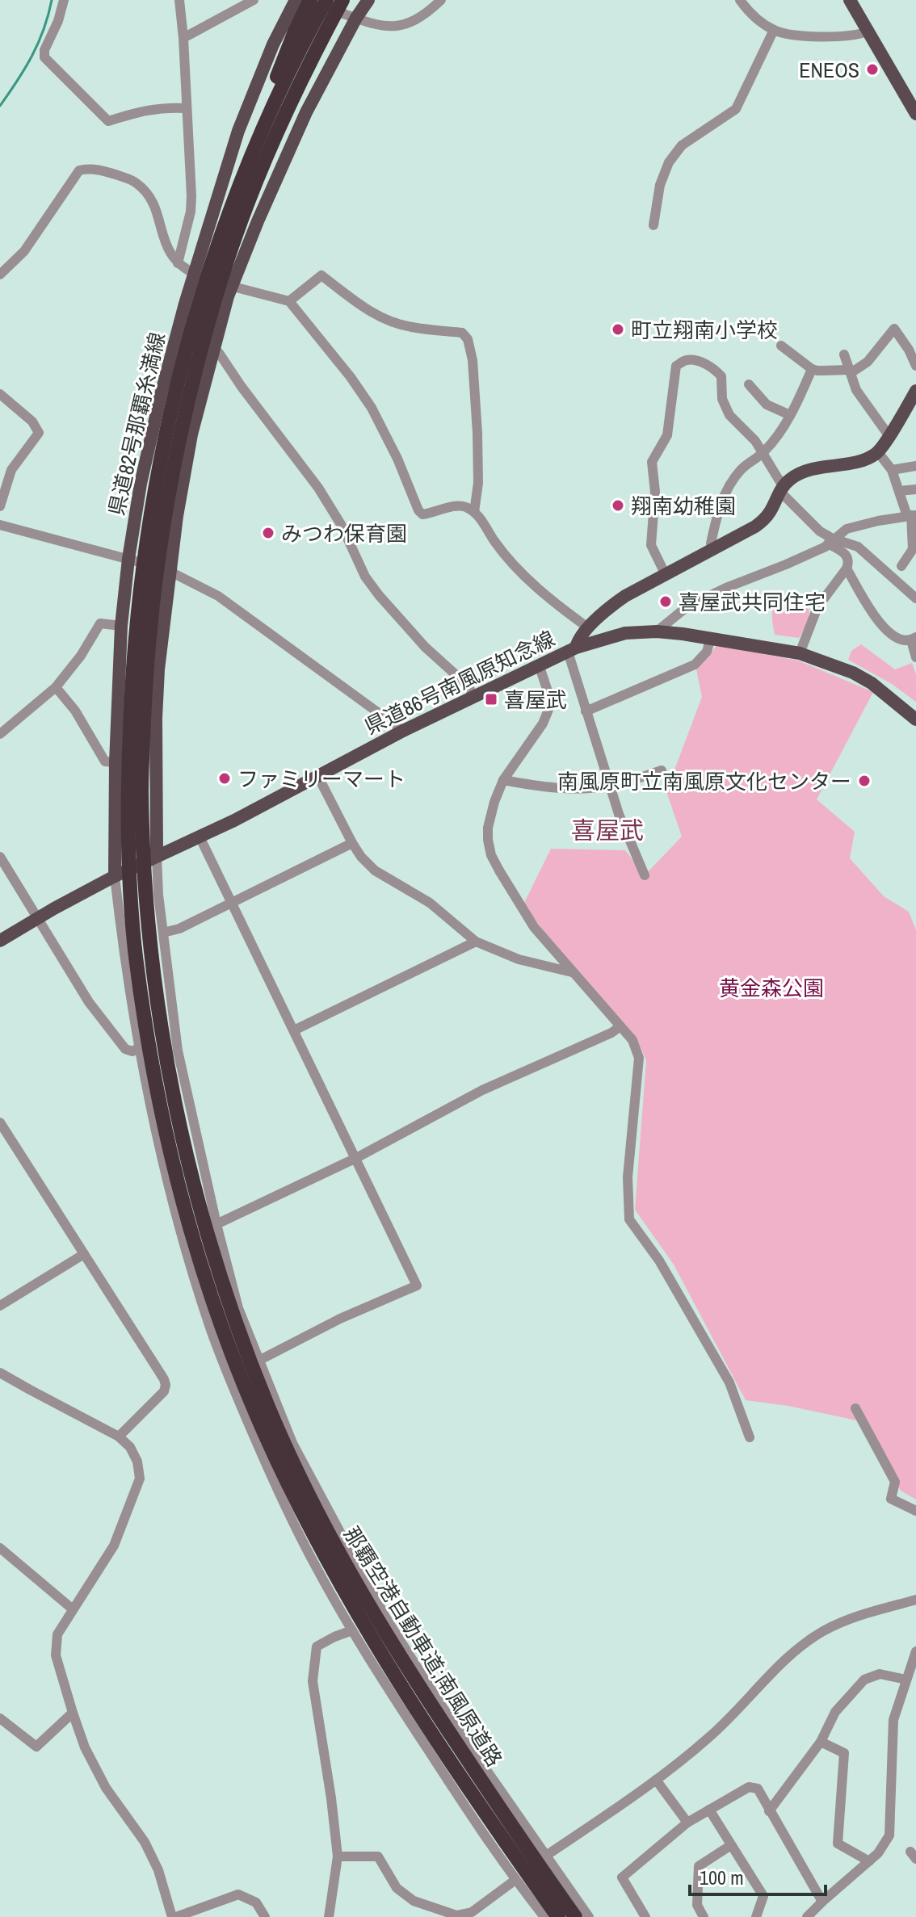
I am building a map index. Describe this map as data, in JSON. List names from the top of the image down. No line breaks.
{"streets":{"highway":["那覇空港自動車道;南風原道路"],"main road":["県道82号那覇糸満線","県道86号南風原知念線"]},"crossings":[["県道82号那覇糸満線","県道86号南風原知念線"]],"districts":["喜屋武"],"parks":["黄金森公園"],"places":{"other":["ENEOS","町立翔南小学校","翔南幼稚園","みつわ保育園","喜屋武共同住宅","ファミリーマート","南風原町立南風原文化センター"],"transit":["喜屋武"]},"scale_bar":"100 m"}
